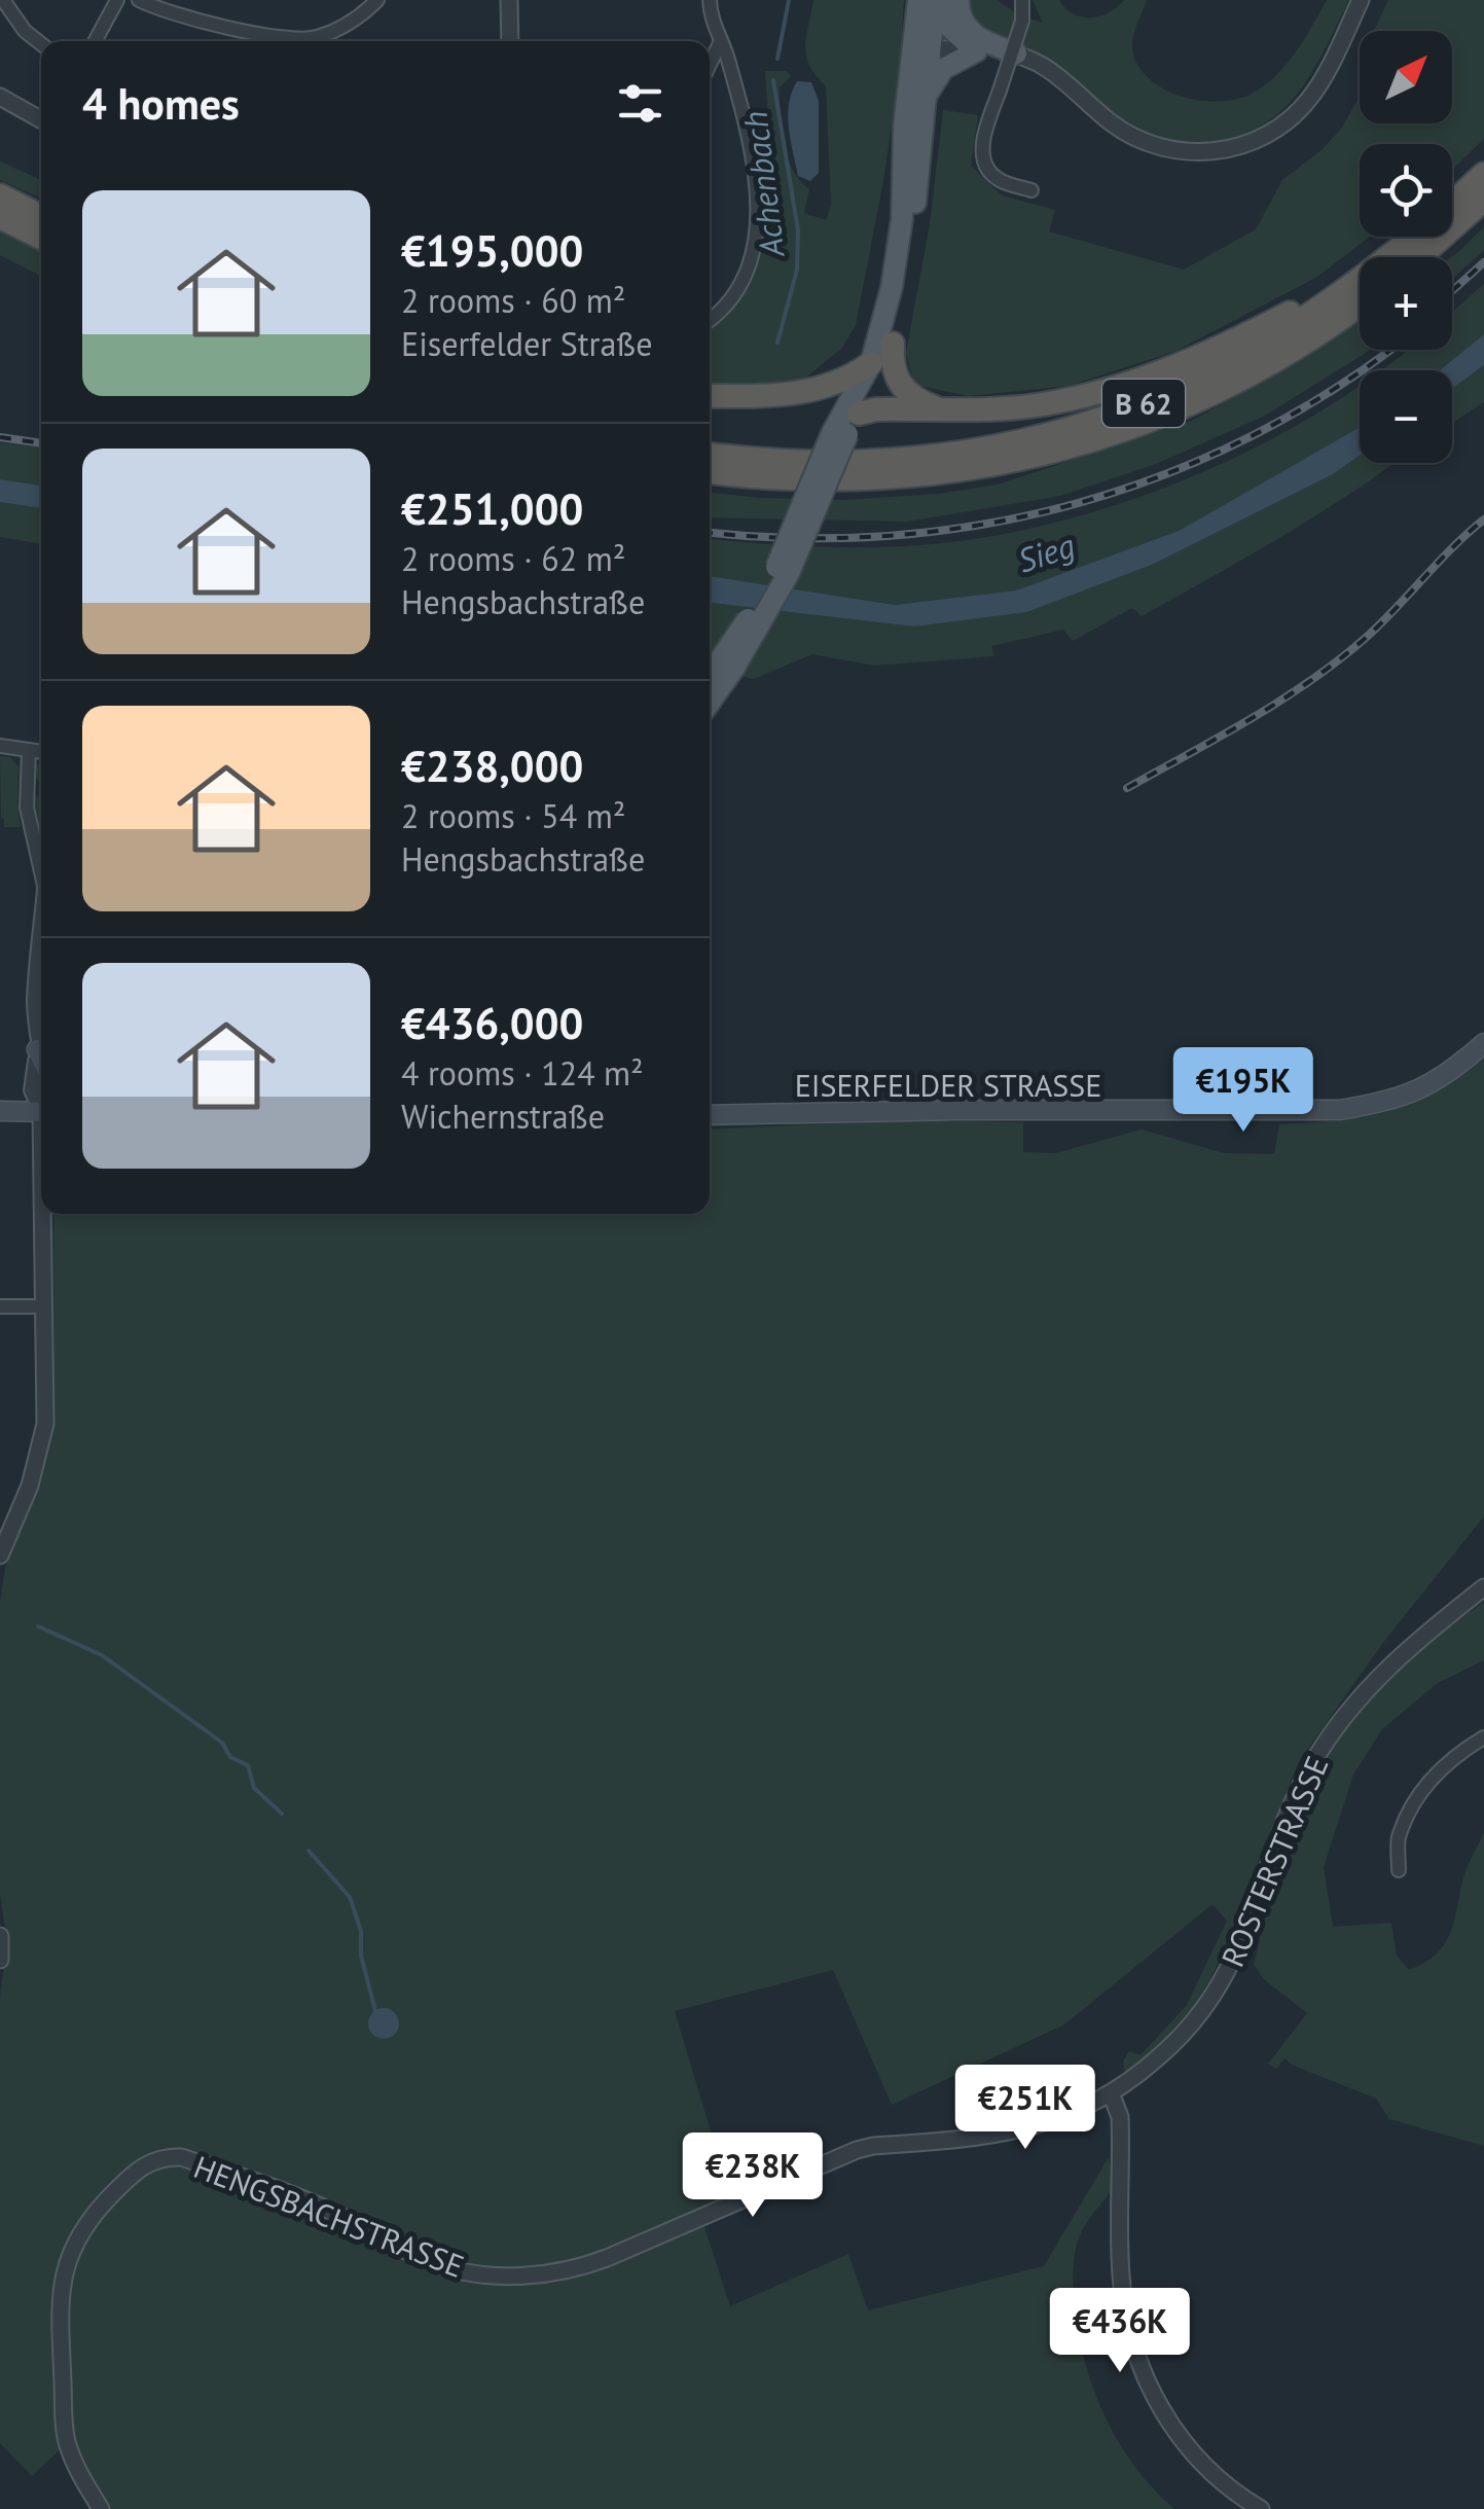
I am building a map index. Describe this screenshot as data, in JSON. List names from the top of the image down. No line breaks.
{"streets":{"highway":["B 62"],"main road":["EISERFELDER STRASSE"],"street":["ROSTERSTRASSE","HENGSBACHSTRASSE"]},"crossings":[["ROSTERSTRASSE","HENGSBACHSTRASSE"]],"water":["Achenbach","Sieg"],"north":"top right","page":{"map_buttons":["+","−"],"heading":"4 homes","list":[{"name":"€195,000","note":"2 rooms · 60 m² · Eiserfelder Straße"},{"name":"€251,000","note":"2 rooms · 62 m² · Hengsbachstraße"},{"name":"€238,000","note":"2 rooms · 54 m² · Hengsbachstraße"},{"name":"€436,000","note":"4 rooms · 124 m² · Wichernstraße"}],"price":["€195K","€251K","€238K","€436K"]}}
